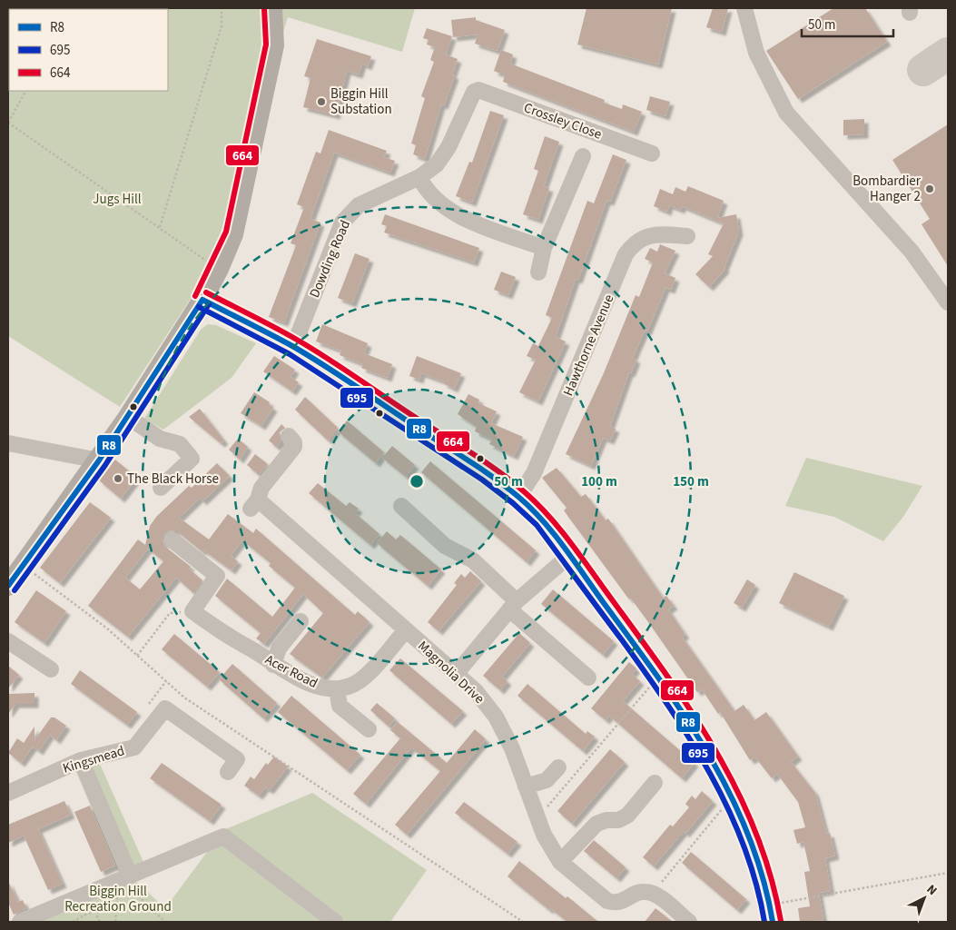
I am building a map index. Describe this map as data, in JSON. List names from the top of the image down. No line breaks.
{"streets":{"street":["Crossley Close","Dowding Road","Hawthorne Avenue","Acer Road","Magnolia Drive","Kingsmead"]},"crossings":[["Crossley Close","Dowding Road"],["Acer Road","Magnolia Drive"]],"parks":["Jugs Hill","Biggin Hill Recreation Ground"],"places":["Biggin Hill Substation","Bombardier Hanger 2","The Black Horse"],"lines":["transit line 664","transit line R8","transit line 695"],"legend":["R8","695","664"],"scale_bar":"50 m","north":"top right","rings":["50 m","100 m","150 m"]}
